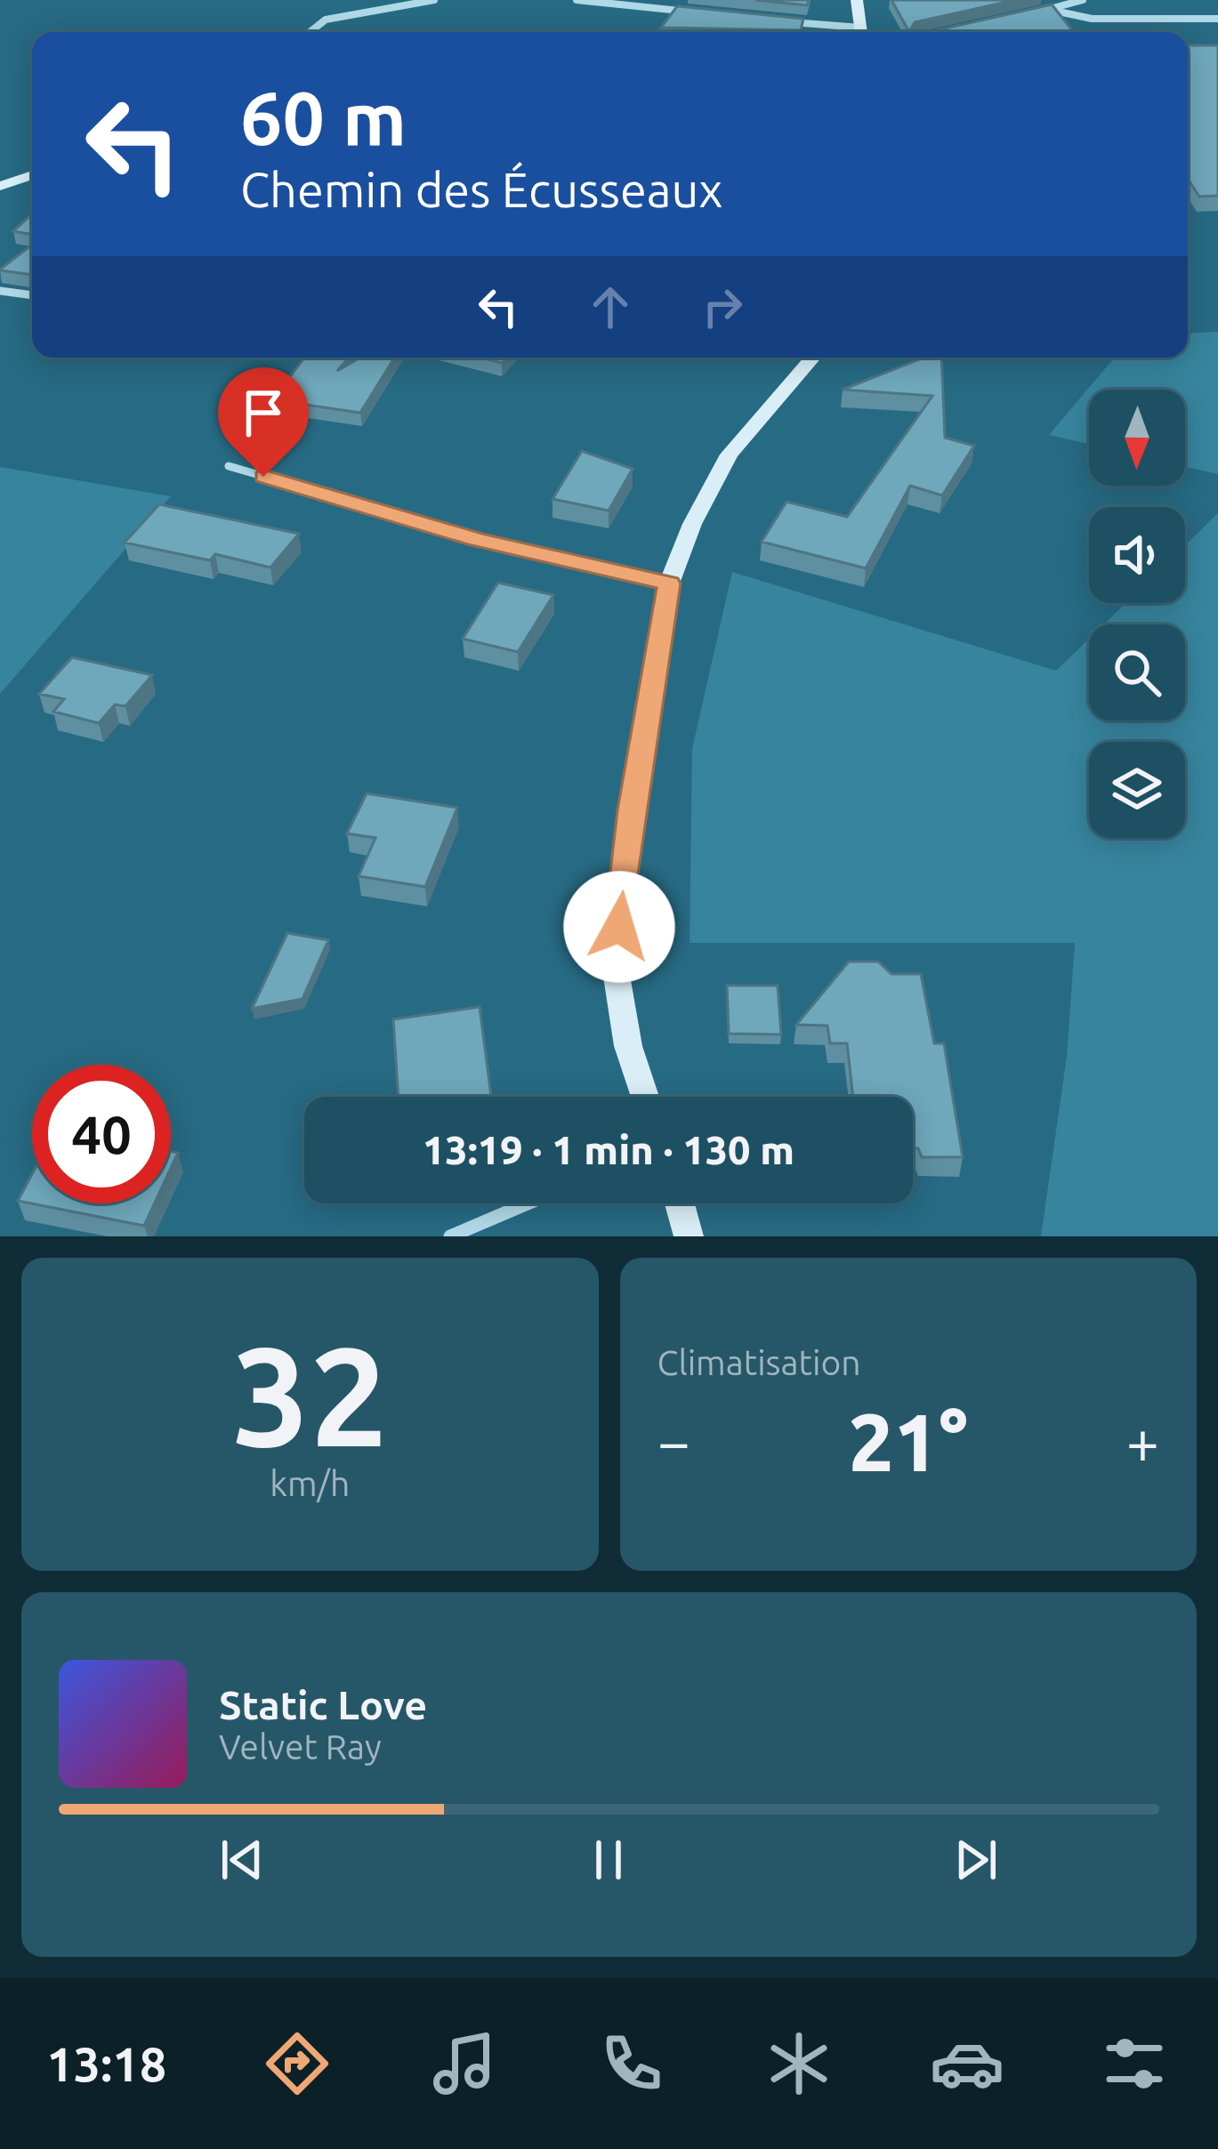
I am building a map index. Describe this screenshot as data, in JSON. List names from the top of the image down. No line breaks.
{"north":"bottom","page":{"turn":["60 m","Chemin des Écusseaux"],"limit":"40","trip":"13:19 · 1 min · 130 m","tile":[["32","km/h"],"Climatisation"],"heat":["−","21°","+"],"song":["Static Love","Velvet Ray"],"tabs":"13:18"}}
